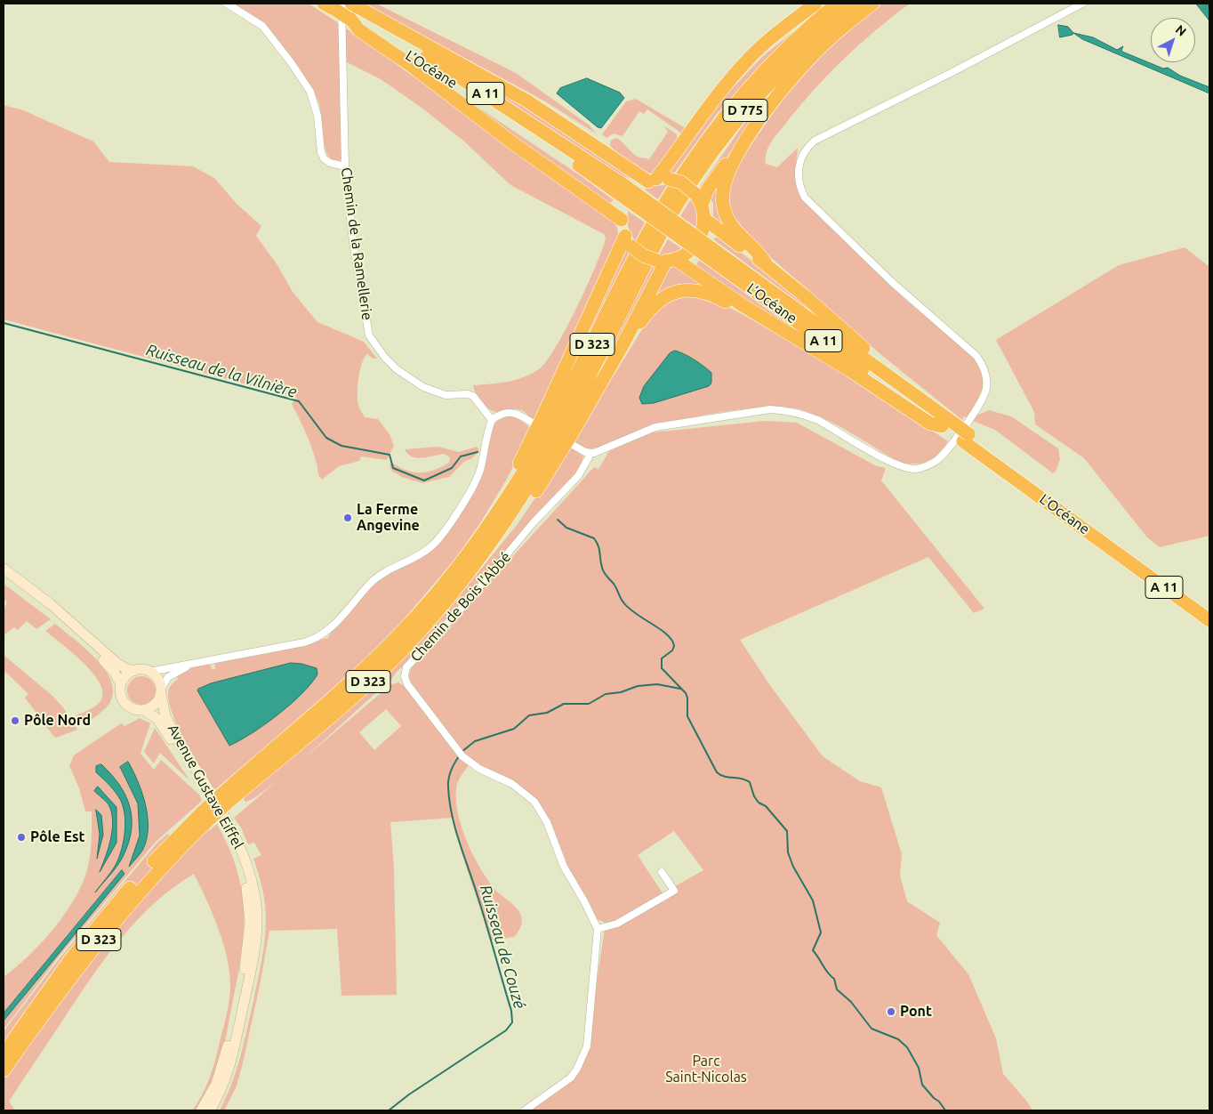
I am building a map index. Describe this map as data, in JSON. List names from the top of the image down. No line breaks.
{"streets":{"highway":["L’Océane","A 11","D 775","D 323"],"street":["Chemin de la Ramellerie","Chemin de Bois l'Abbé","Avenue Gustave Eiffel"]},"crossings":[["L’Océane","Chemin de la Ramellerie"],["D 775","D 323"]],"water":["Ruisseau de la Vilnière","Ruisseau de Couzé"],"parks":["Parc Saint-Nicolas"],"places":["La Ferme Angevine","Pôle Nord","Pôle Est","Pont"],"north":"top right"}
